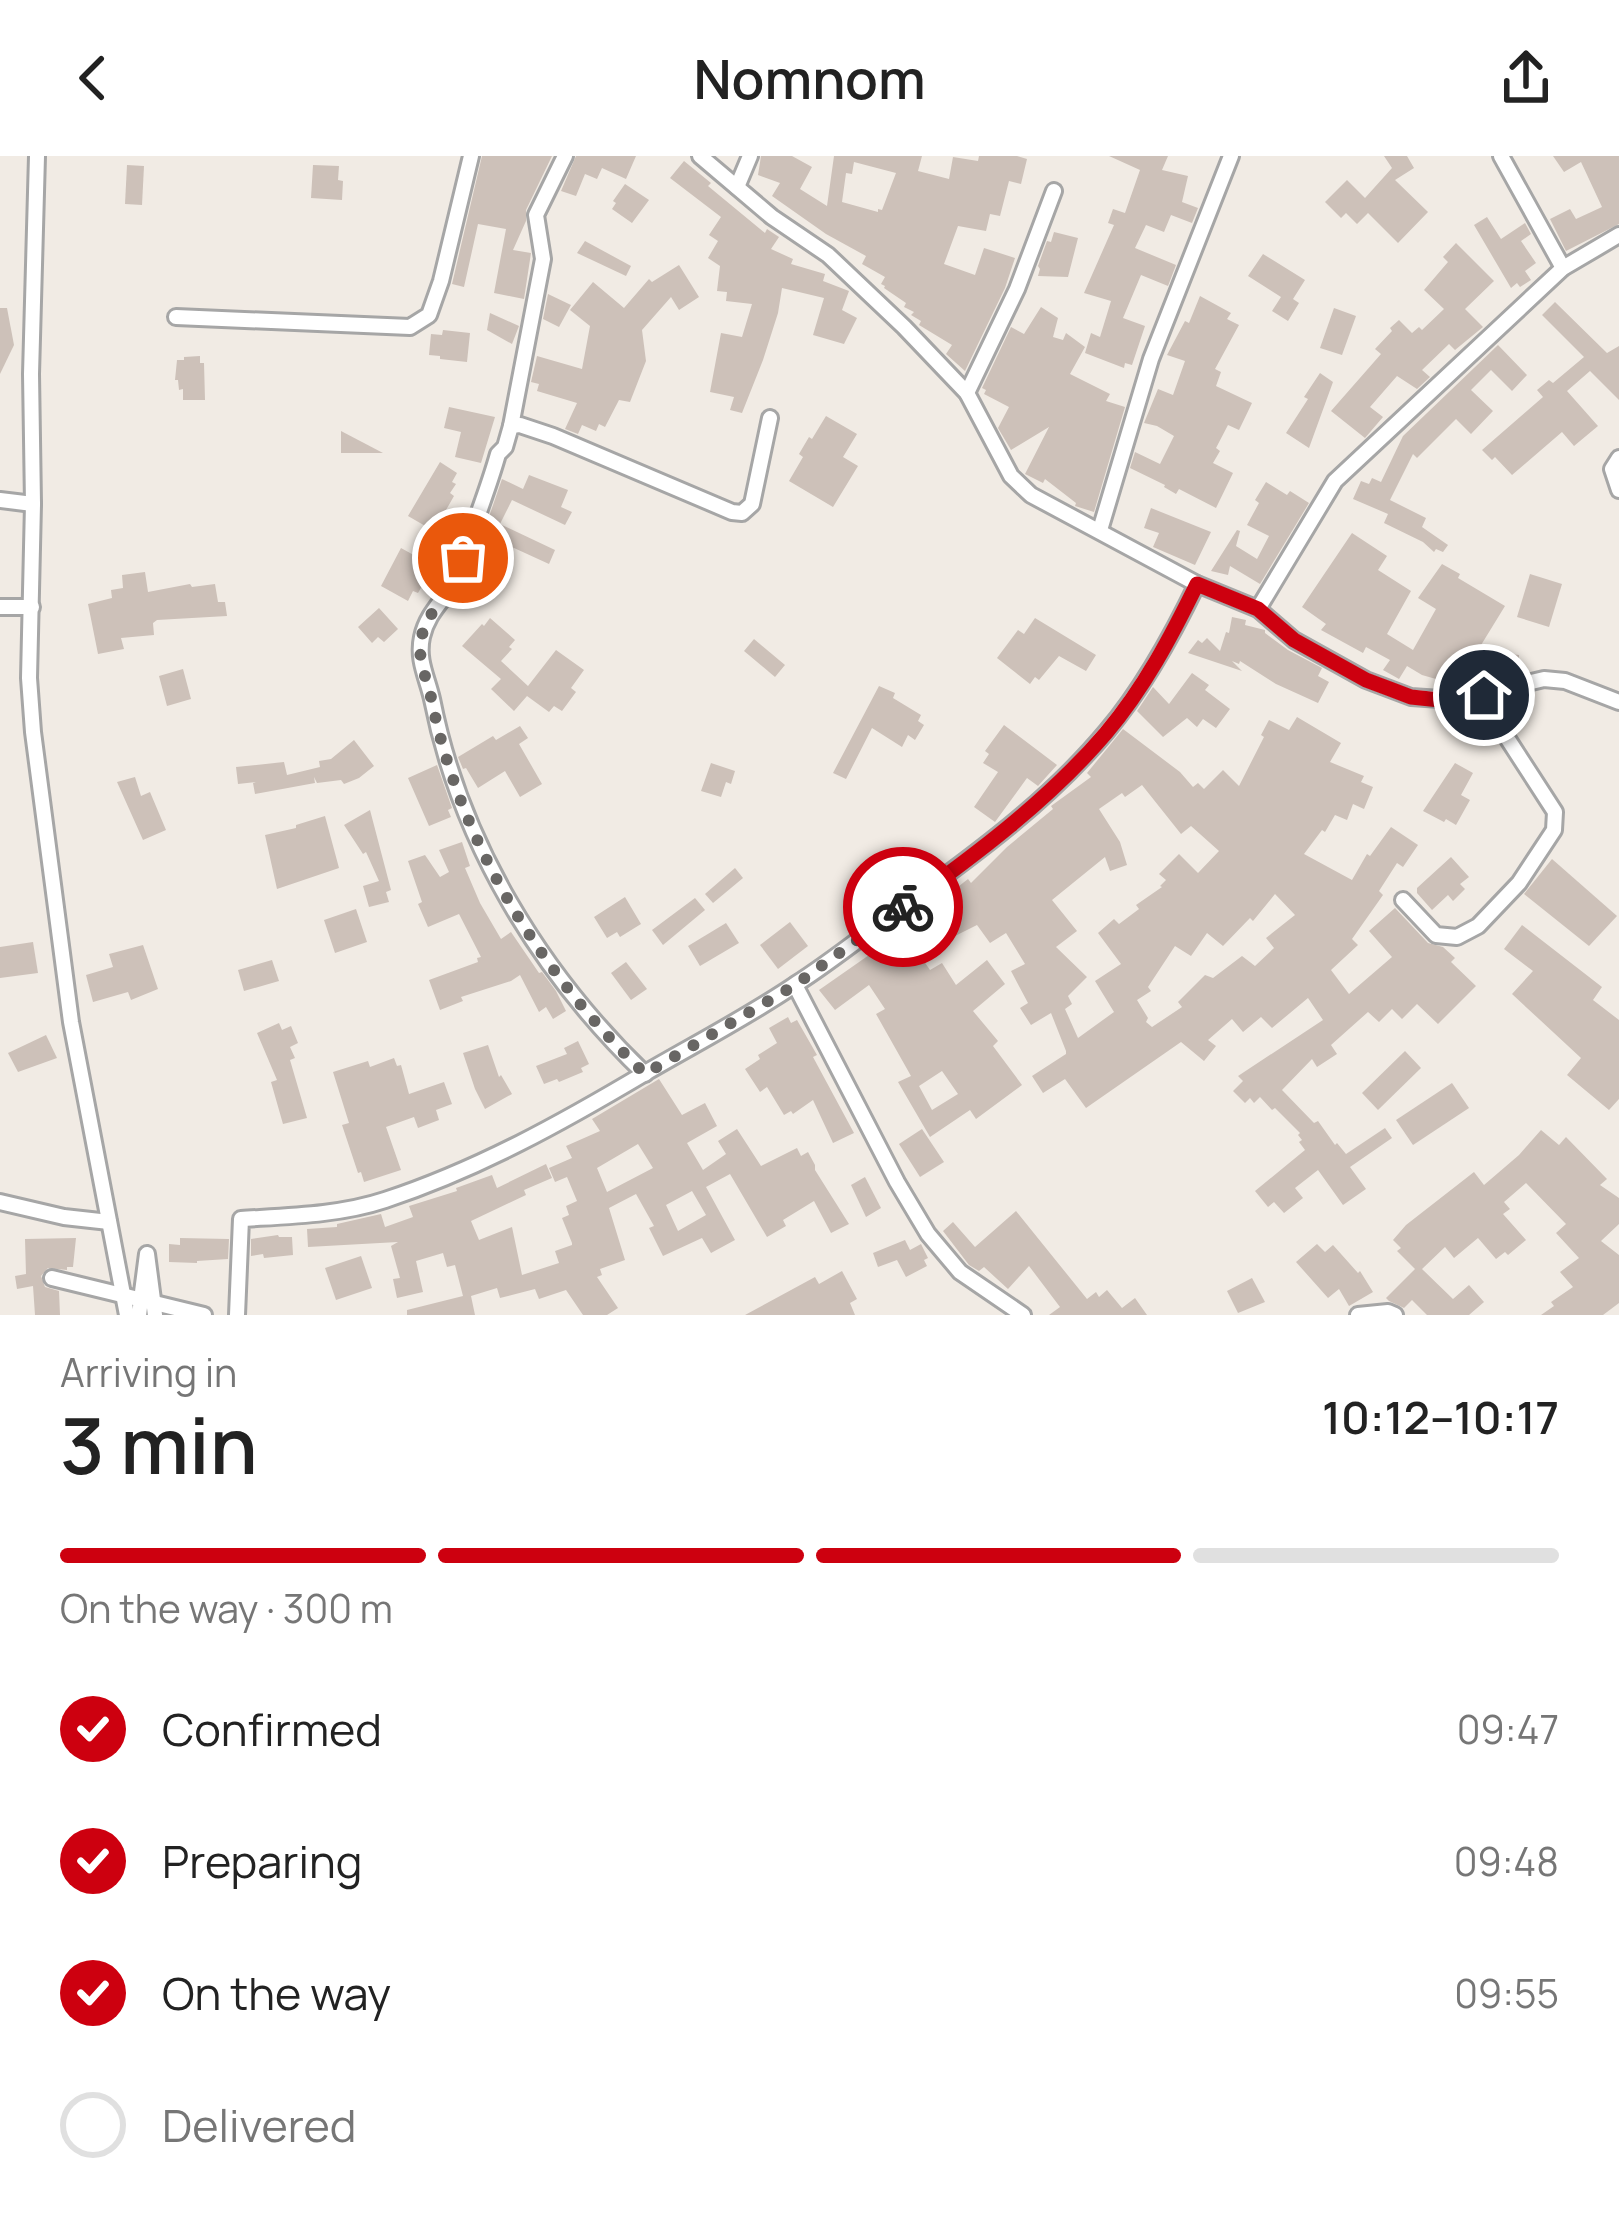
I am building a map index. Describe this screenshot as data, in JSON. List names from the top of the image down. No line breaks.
{"page":{"header":"Nomnom","heading":["3 min","Arriving in","10:12–10:17"],"bar":"On the way · 300 m","list":[["Confirmed","09:47"],["Preparing","09:48"],["On the way","09:55"],"Delivered"]}}
